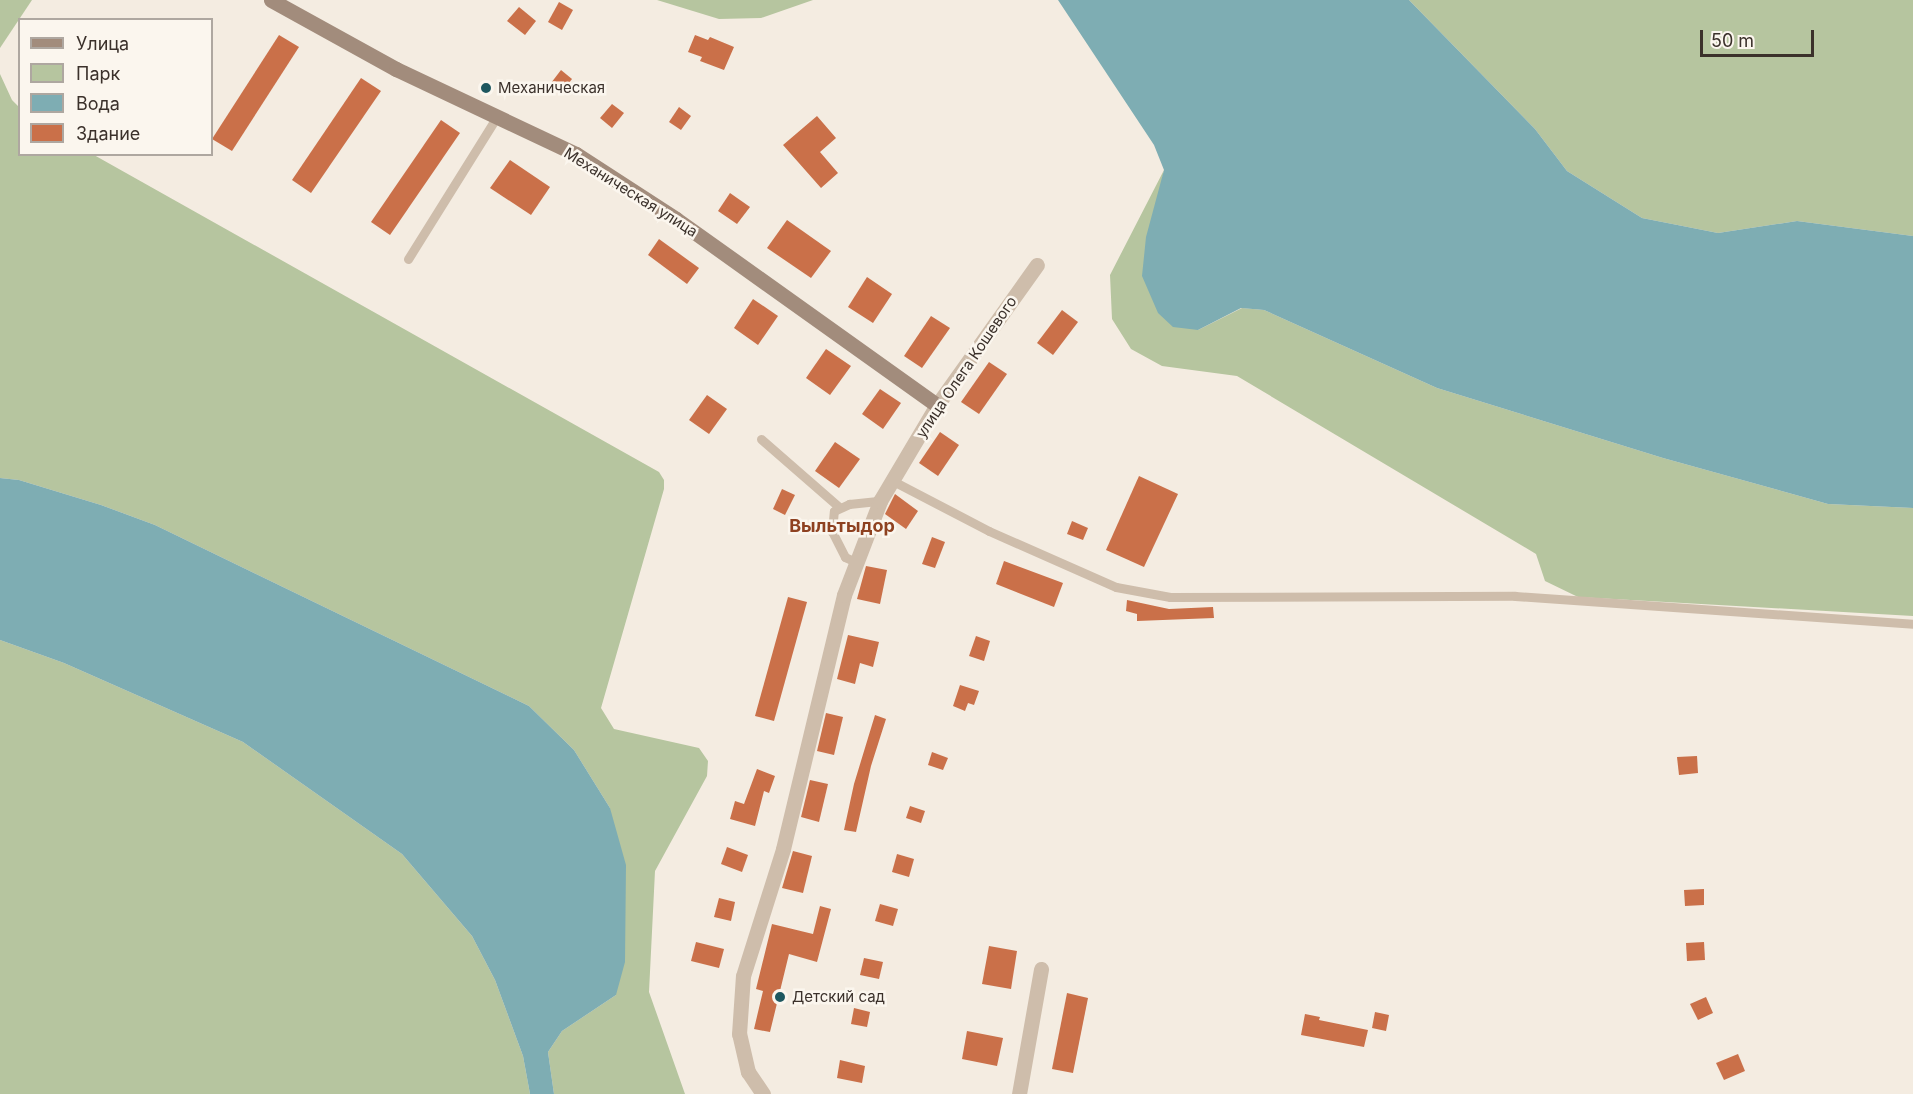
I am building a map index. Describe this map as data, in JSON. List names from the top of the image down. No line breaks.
{"streets":{"street":["Механическая улица","улица Олега Кошевого"]},"crossings":[["Механическая улица","улица Олега Кошевого"]],"districts":["Выльтыдор"],"places":["Механическая","Детский сад"],"legend":["Улица","Парк","Вода","Здание"],"scale_bar":"50 m"}
